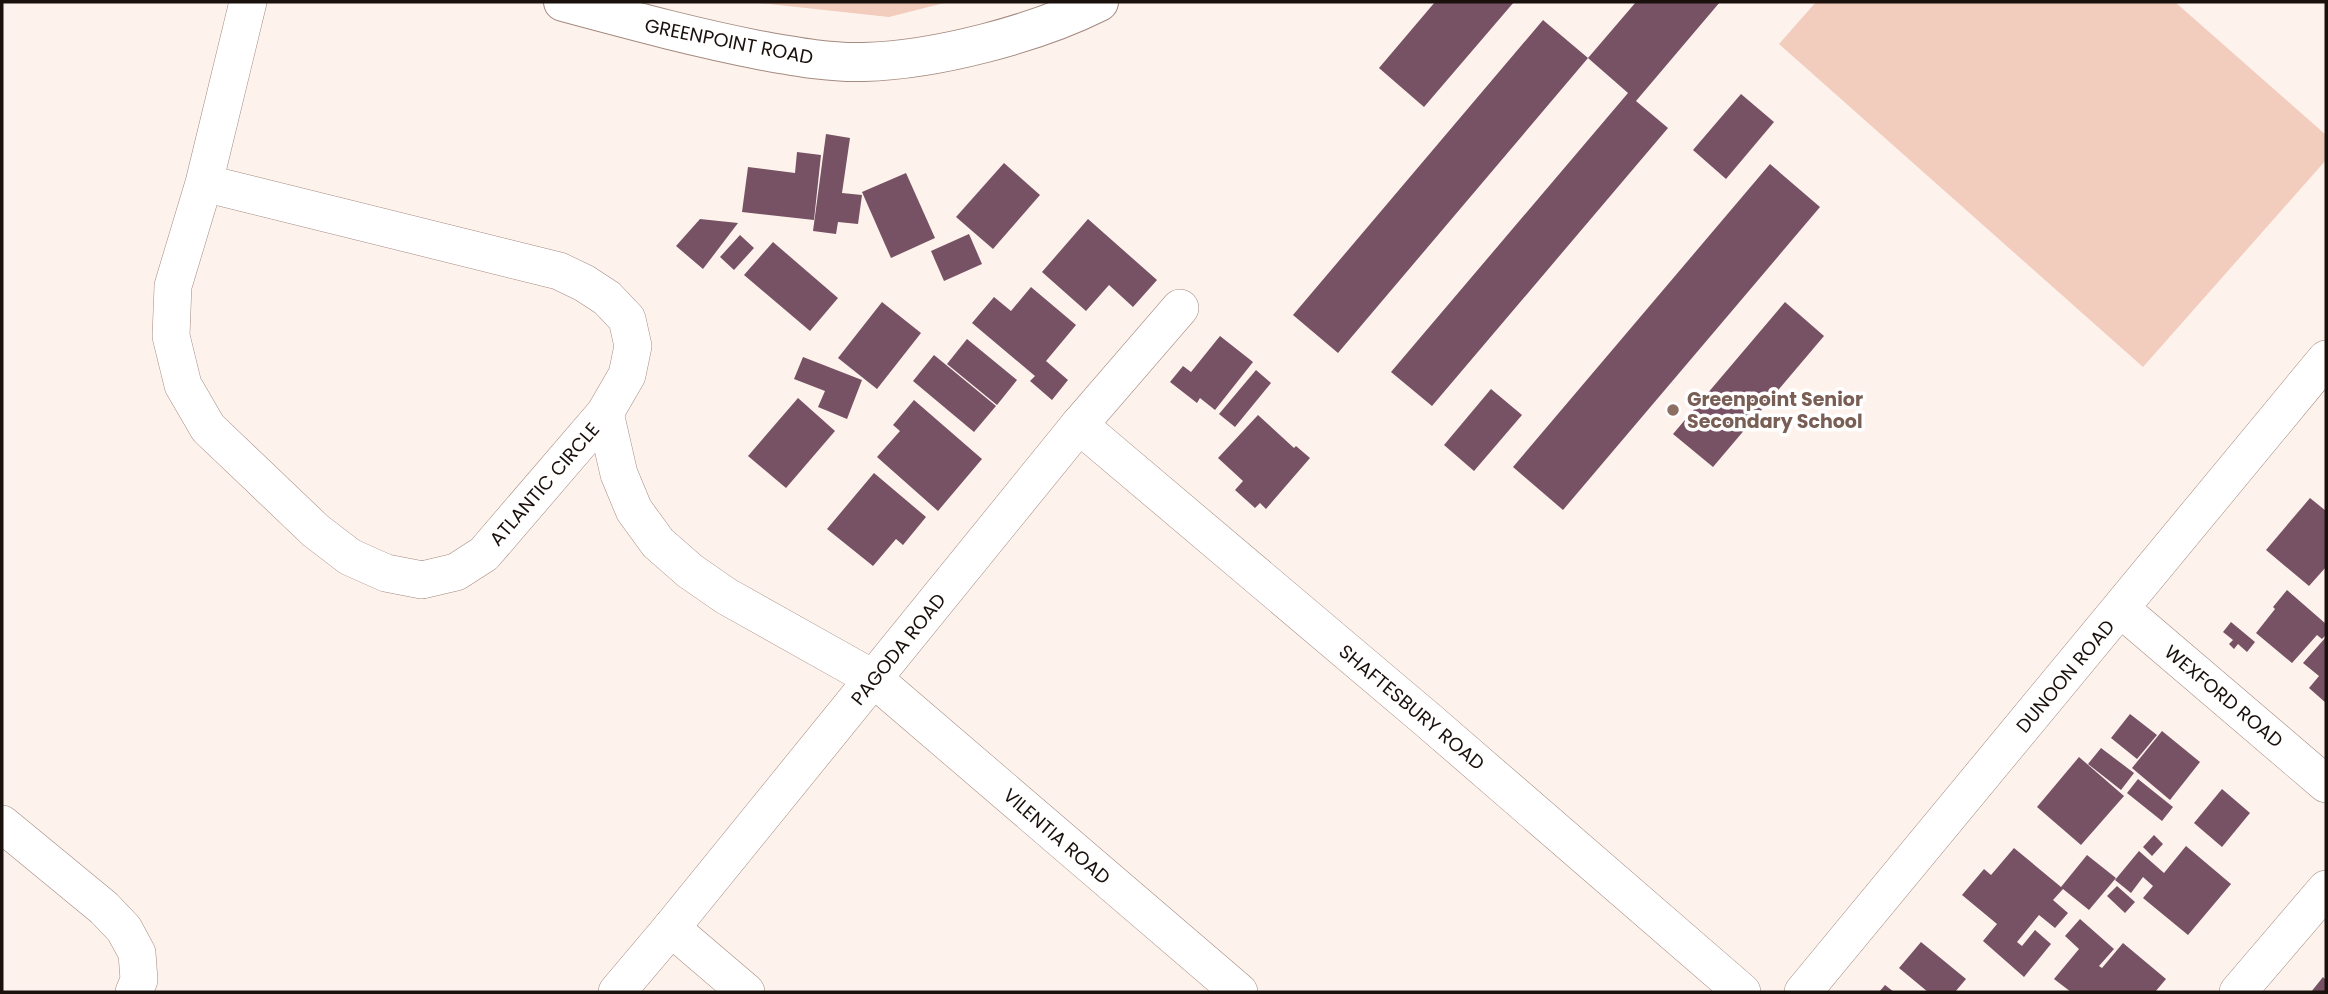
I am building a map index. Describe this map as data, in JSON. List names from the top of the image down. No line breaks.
{"streets":{"street":["GREENPOINT ROAD","ATLANTIC CIRCLE","PAGODA ROAD","DUNOON ROAD","WEXFORD ROAD","SHAFTESBURY ROAD","VILENTIA ROAD"]},"crossings":[["ATLANTIC CIRCLE","VILENTIA ROAD"],["PAGODA ROAD","SHAFTESBURY ROAD"],["PAGODA ROAD","VILENTIA ROAD"],["DUNOON ROAD","WEXFORD ROAD"]],"places":["Greenpoint Senior Secondary School"]}
